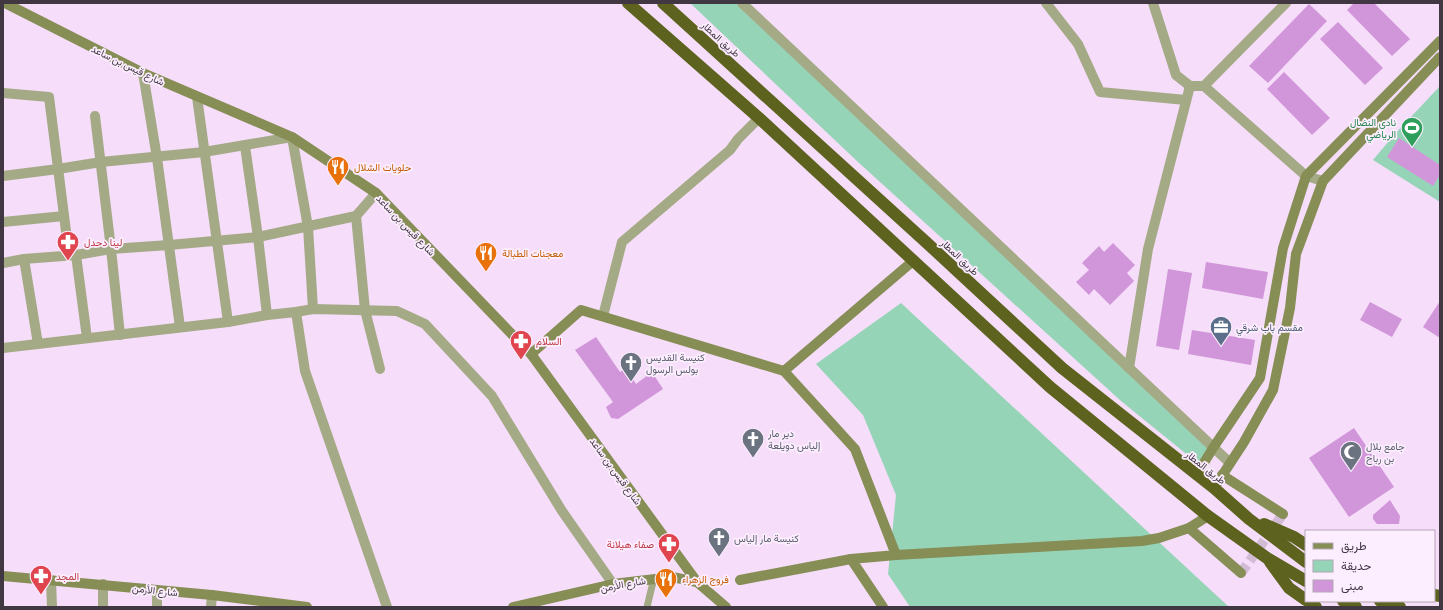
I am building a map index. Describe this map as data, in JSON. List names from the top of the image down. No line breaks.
{"streets":{"highway":["طريق المطار"],"main road":["شارع قيس بن ساعد","شارع الأرمن"]},"crossings":[["شارع قيس بن ساعد","شارع الأرمن"]],"places":{"sports":["نادي النضال الرياضي"],"restaurant":["حلويات الشلال","معجنات الطبالة","فروج الزهراء"],"pharmacy":["لينا دحدل","السلام","صفاء هيلانة","المجد"],"office":["مقسم باب شرقي"],"church":["كنيسة القديس بولس الرسول","دير مار إلياس دويلعة","كنيسة مار إلياس"],"mosque":["جامع بلال بن رباح"]},"legend":["طريق","حديقة","مبنى"]}
